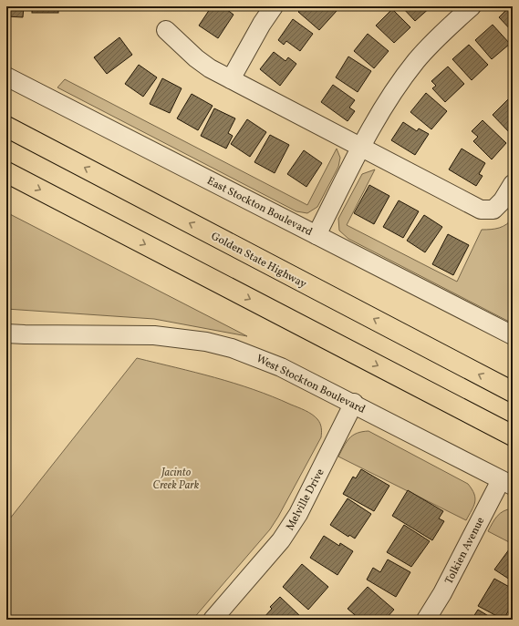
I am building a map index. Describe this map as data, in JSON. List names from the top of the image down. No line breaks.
{"streets":{"highway":["Golden State Highway"],"street":["East Stockton Boulevard","West Stockton Boulevard","Melville Drive","Tolkien Avenue"]},"crossings":[["West Stockton Boulevard","Melville Drive"],["West Stockton Boulevard","Tolkien Avenue"]],"parks":["Jacinto Creek Park"]}
